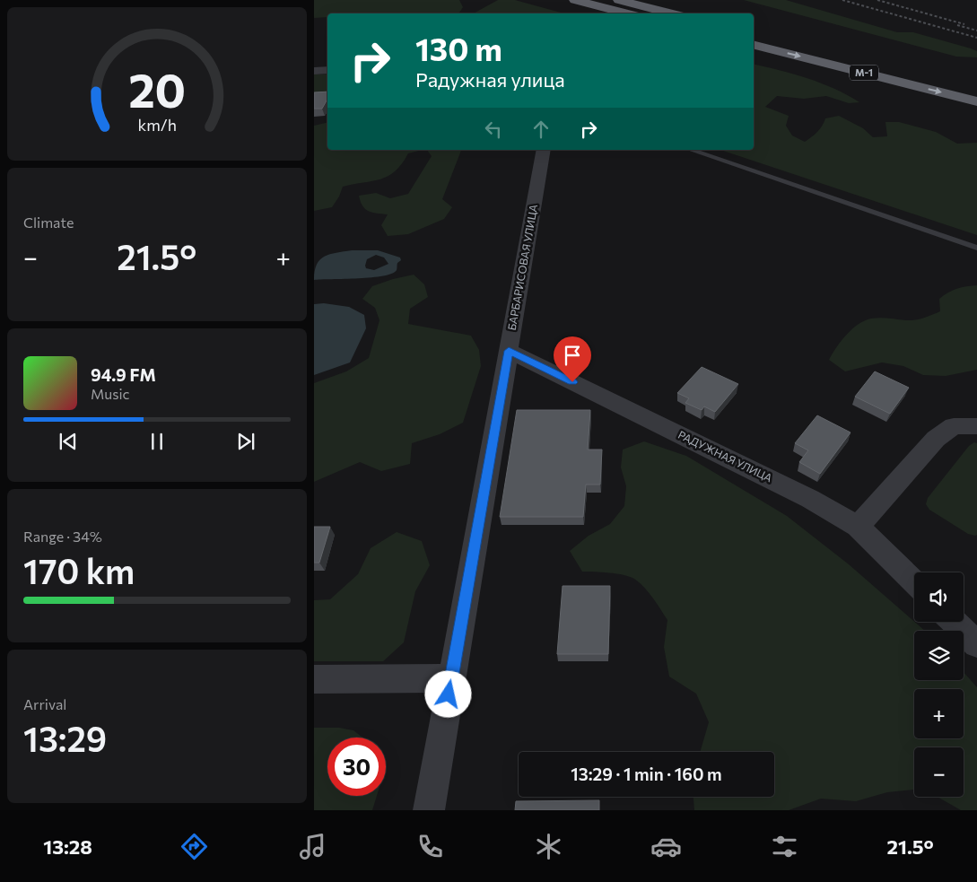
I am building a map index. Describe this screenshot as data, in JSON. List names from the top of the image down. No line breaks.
{"streets":{"highway":["М-1"],"street":["БАРБАРИСОВАЯ УЛИЦА","РАДУЖНАЯ УЛИЦА"]},"crossings":[["БАРБАРИСОВАЯ УЛИЦА","РАДУЖНАЯ УЛИЦА"]],"page":{"turn":["130 m","Радужная улица"],"tile":["Climate",["Range · 34%","170 km"],["Arrival","13:29"]],"heat":["−","21.5°","+"],"song":["94.9 FM","Music"],"map_buttons":["+","−"],"limit":"30","trip":"13:29 · 1 min · 160 m","tabs":["13:28","21.5°"],"gauge":["20","km/h"]}}
